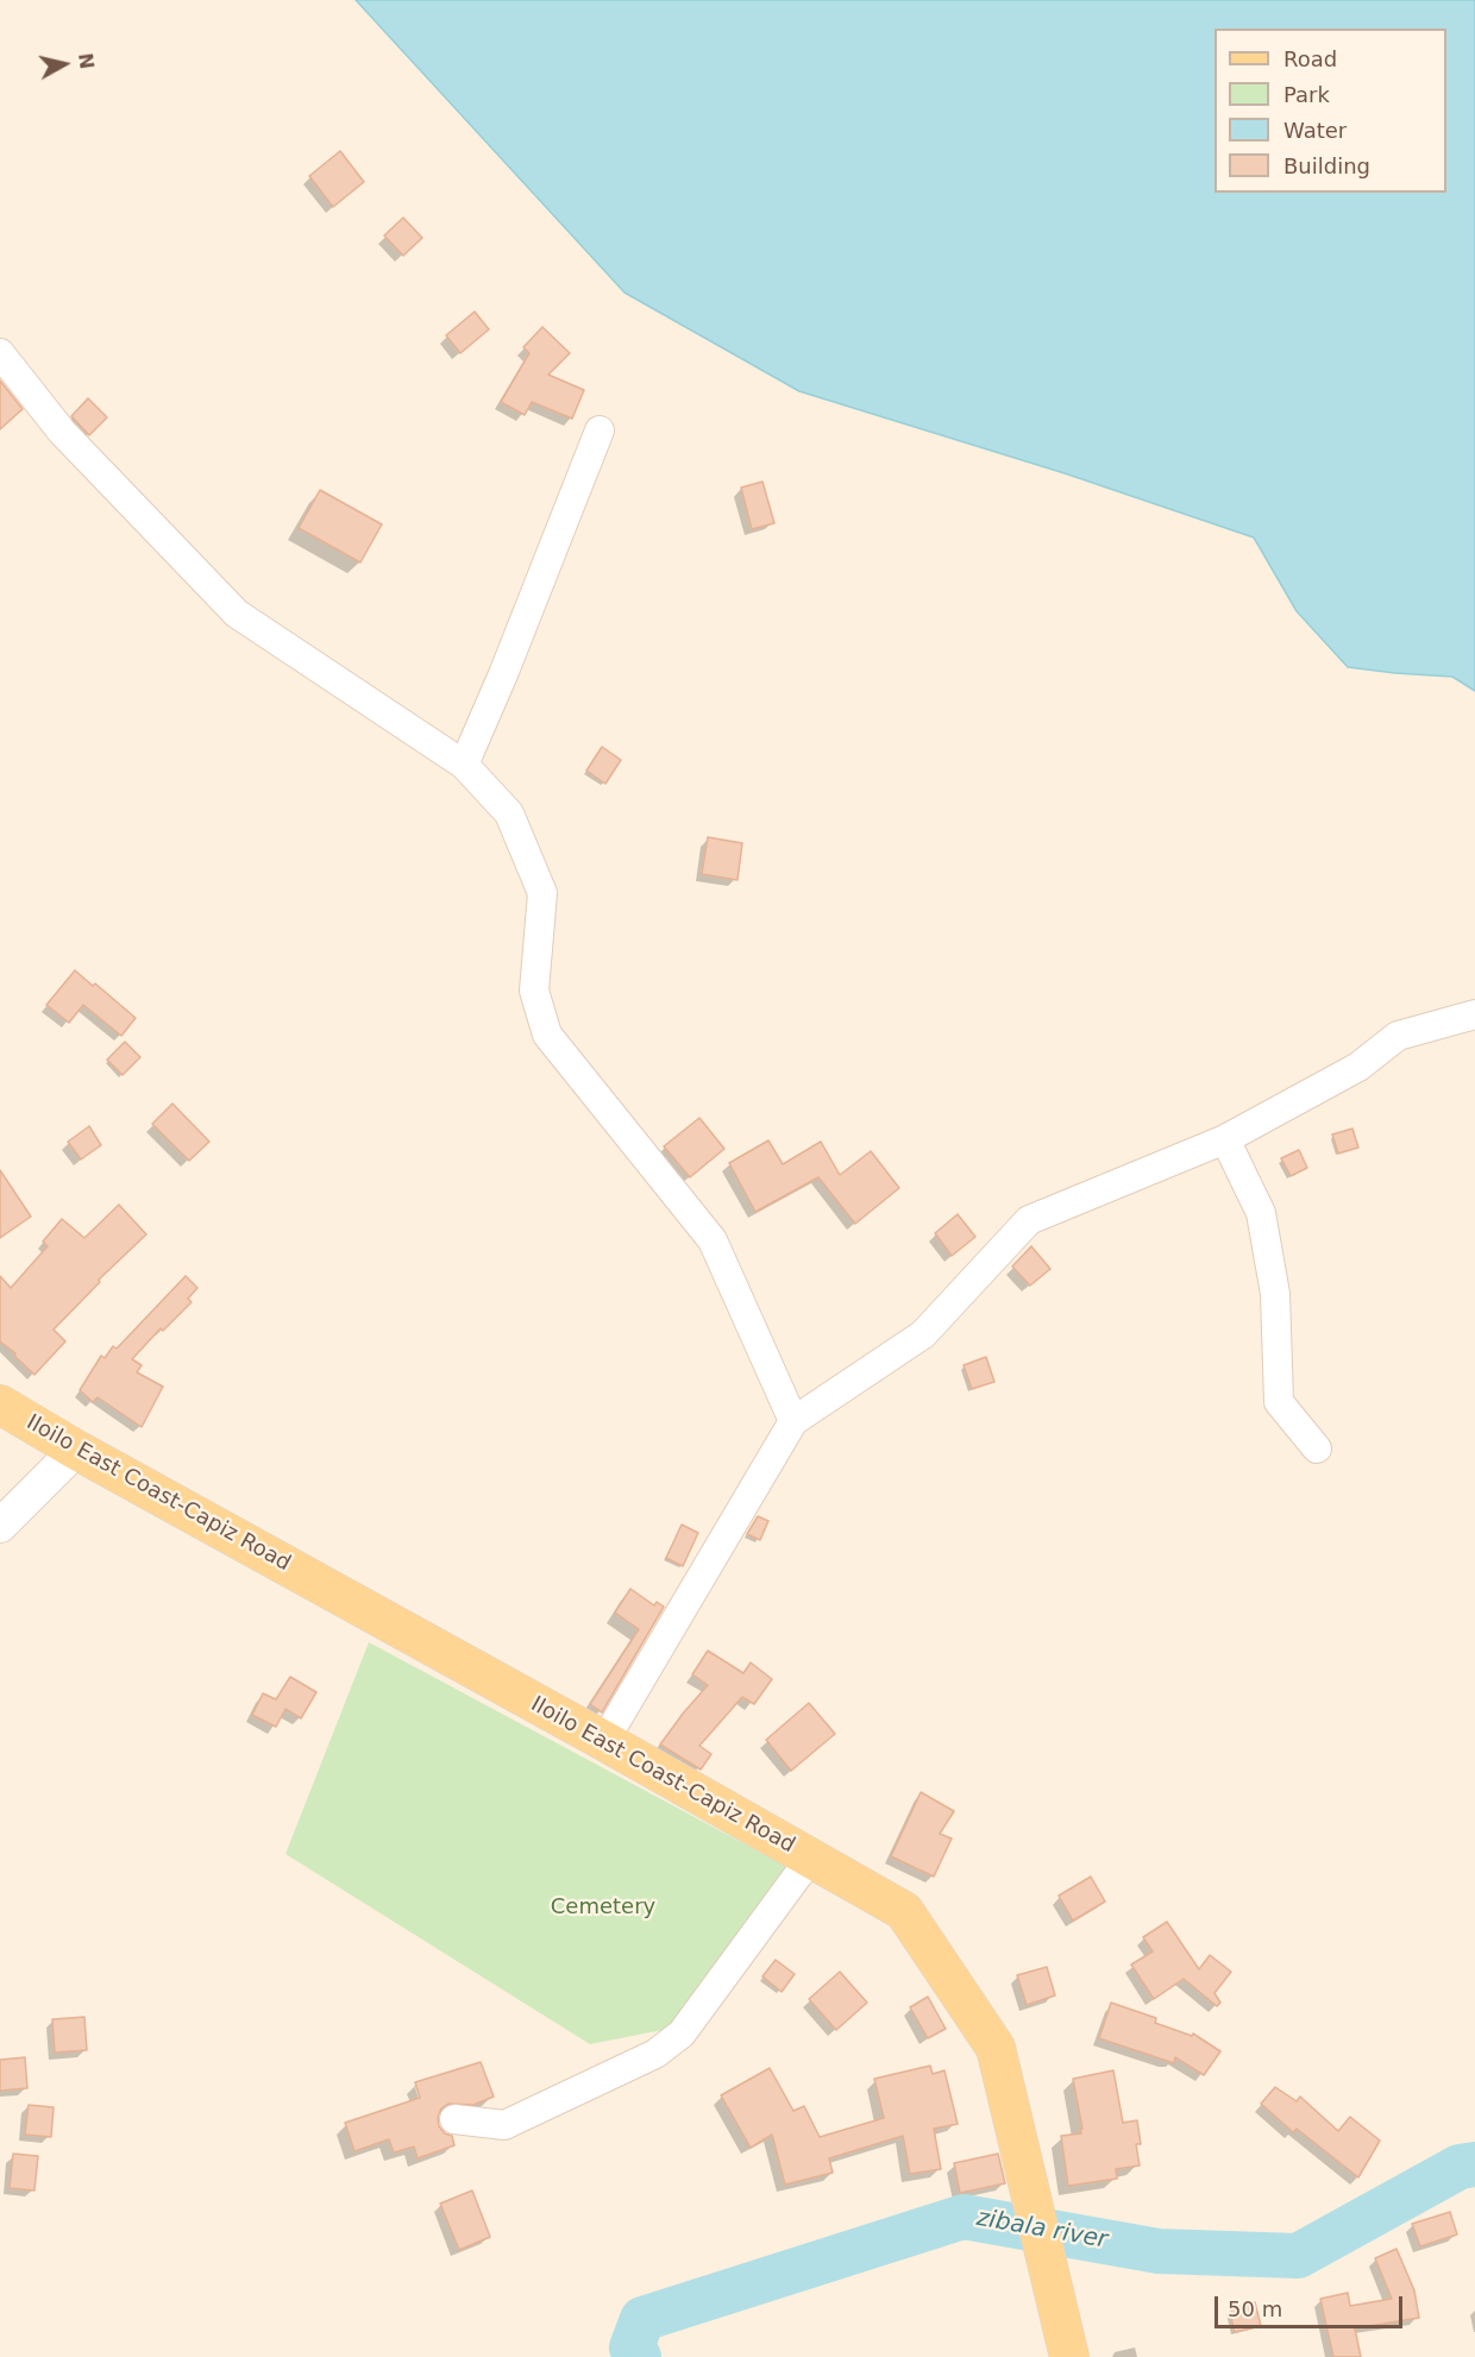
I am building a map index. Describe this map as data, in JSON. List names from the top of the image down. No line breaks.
{"streets":{"main road":["Iloilo East Coast-Capiz Road"]},"water":["zibala river"],"parks":["Cemetery"],"legend":["Road","Park","Water","Building"],"scale_bar":"50 m","north":"right"}
